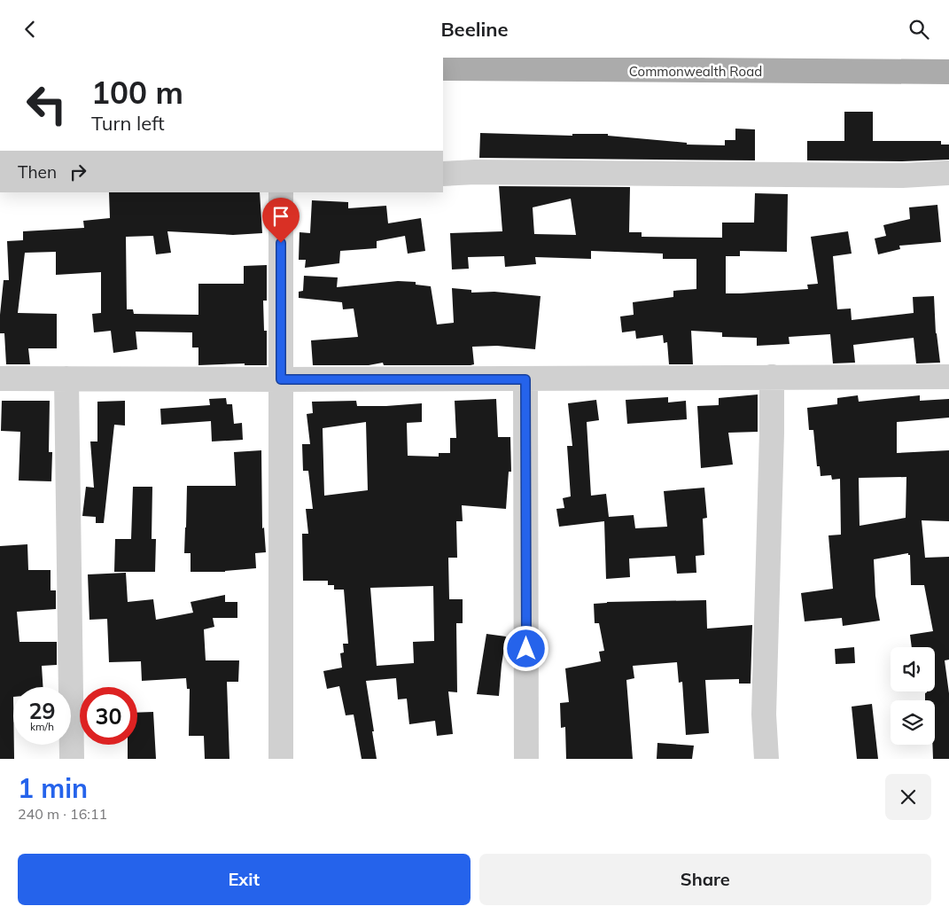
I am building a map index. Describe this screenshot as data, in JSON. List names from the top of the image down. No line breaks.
{"streets":{"main road":["Commonwealth Road"]},"page":{"header":"Beeline","turn":["100 m","Turn left"],"then":"Then","speed":"29 km/h","limit":"30","heading":["1 min","240 m · 16:11"],"buttons":["Exit","Share"]}}
